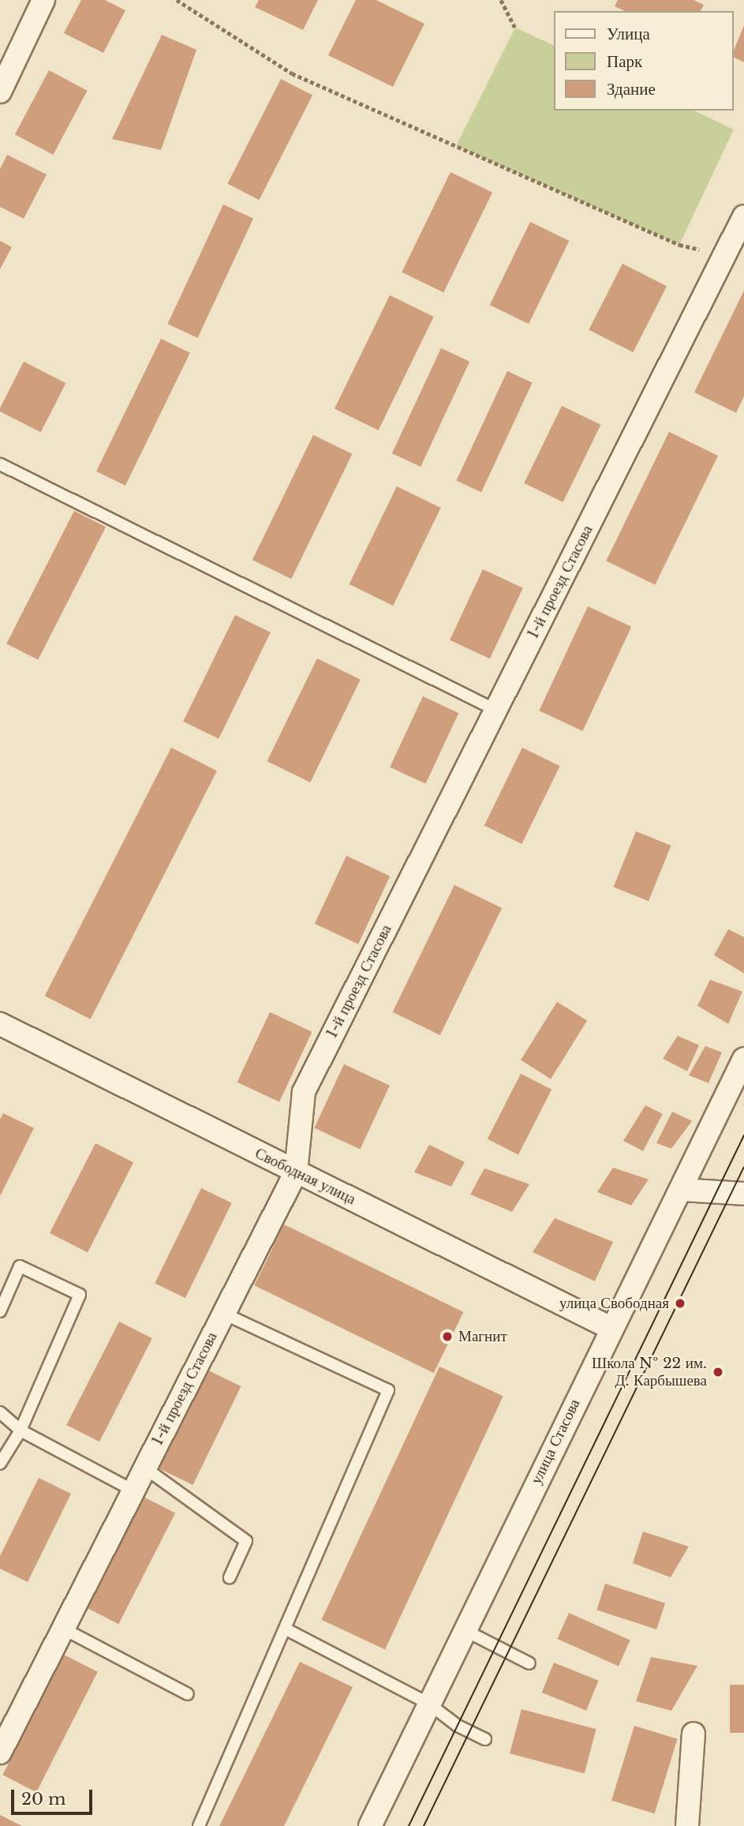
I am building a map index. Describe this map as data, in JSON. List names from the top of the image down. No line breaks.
{"streets":{"street":["1-й проезд Стасова","Свободная улица","улица Стасова"]},"crossings":[["1-й проезд Стасова","Свободная улица"],["Свободная улица","улица Стасова"]],"places":["улица Свободная","Магнит","Школа № 22 им. Д. Карбышева"],"legend":["Улица","Парк","Здание"],"scale_bar":"20 m"}
